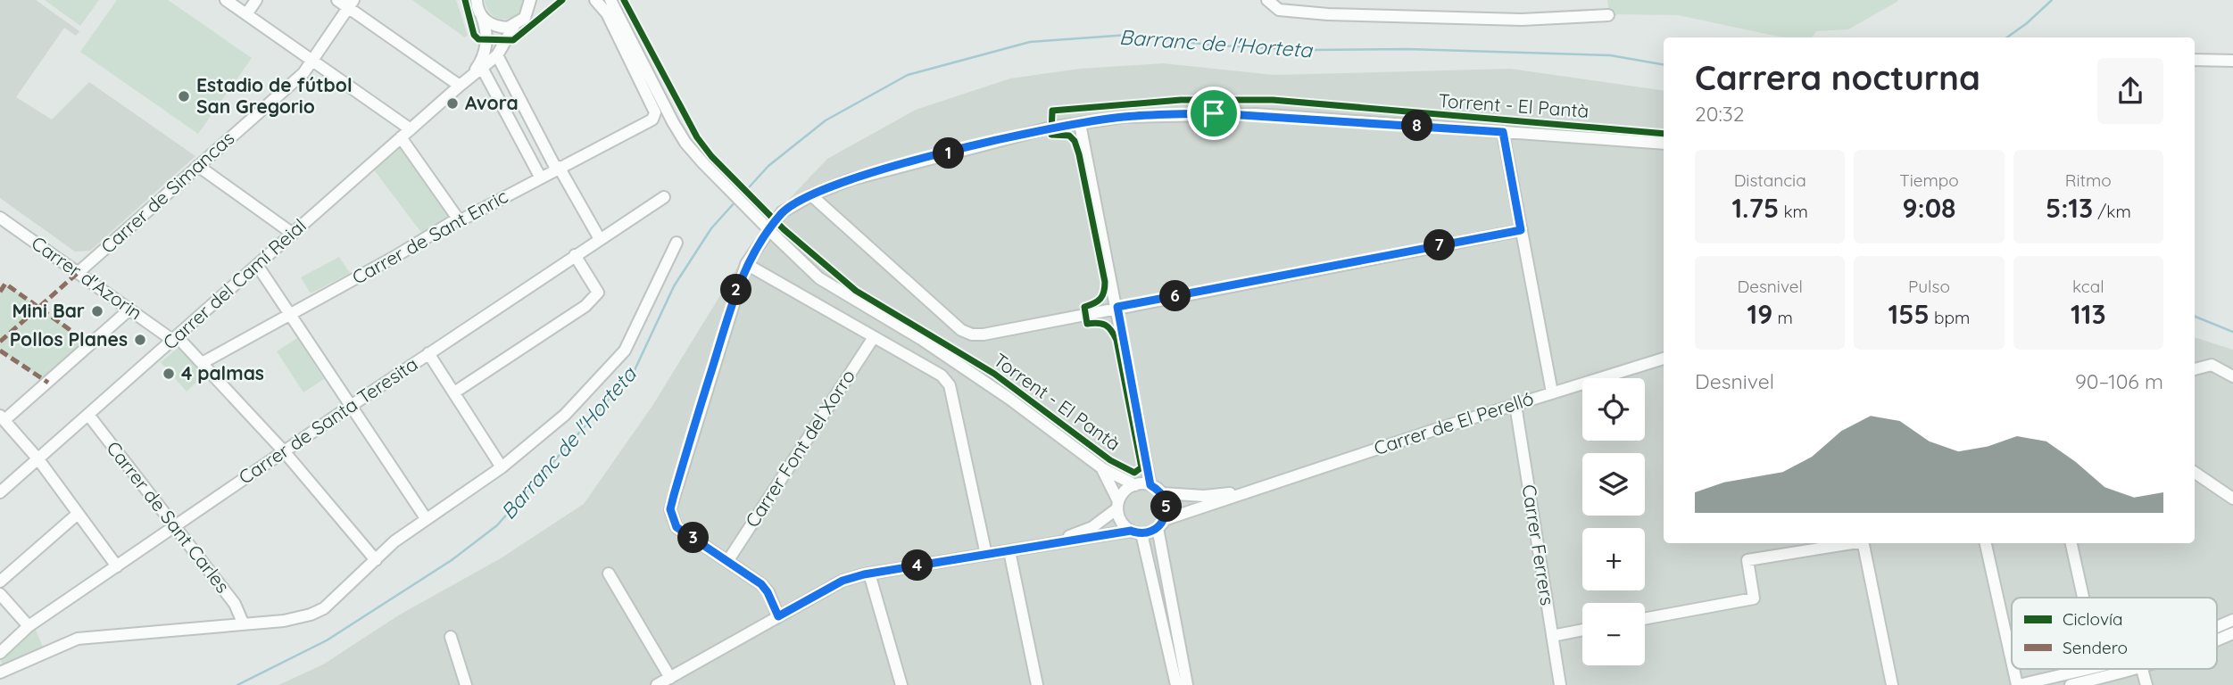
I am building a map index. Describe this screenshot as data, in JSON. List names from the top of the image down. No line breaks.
{"streets":{"street":["Carrer de Simancas","Carrer de Sant Enric","Carrer d'Azorin","Carrer del Camí Reial","Carrer de Santa Teresita","Carrer de El Perelló","Carrer Font del Xorro","Carrer de Sant Carles","Carrer Ferrers"],"cycle path":["Torrent - El Pantà"]},"crossings":[["Carrer de Simancas","Carrer d'Azorin"],["Carrer de Sant Enric","Carrer d'Azorin"],["Carrer d'Azorin","Carrer del Camí Reial"],["Carrer d'Azorin","Carrer de Santa Teresita"],["Carrer del Camí Reial","Carrer de Sant Carles"],["Carrer de Santa Teresita","Carrer de Sant Carles"],["Carrer de El Perelló","Carrer Ferrers"]],"water":["Barranc de l'Horteta"],"places":["Estadio de fútbol San Gregorio","Avora","Mini Bar","Pollos Planes","4 palmas"],"legend":["Ciclovía","Sendero"],"page":{"heading":["Carrera nocturna","20:32"],"pins":["8","1","7","2","6","5","3","4"],"stats":[["Distancia","1.75 km"],["Tiempo","9:08"],["Ritmo","5:13 /km"],["Desnivel","19 m"],["Pulso","155 bpm"],["kcal","113"]],"chart":["Desnivel","90–106 m"],"map_buttons":["+","−"]}}
